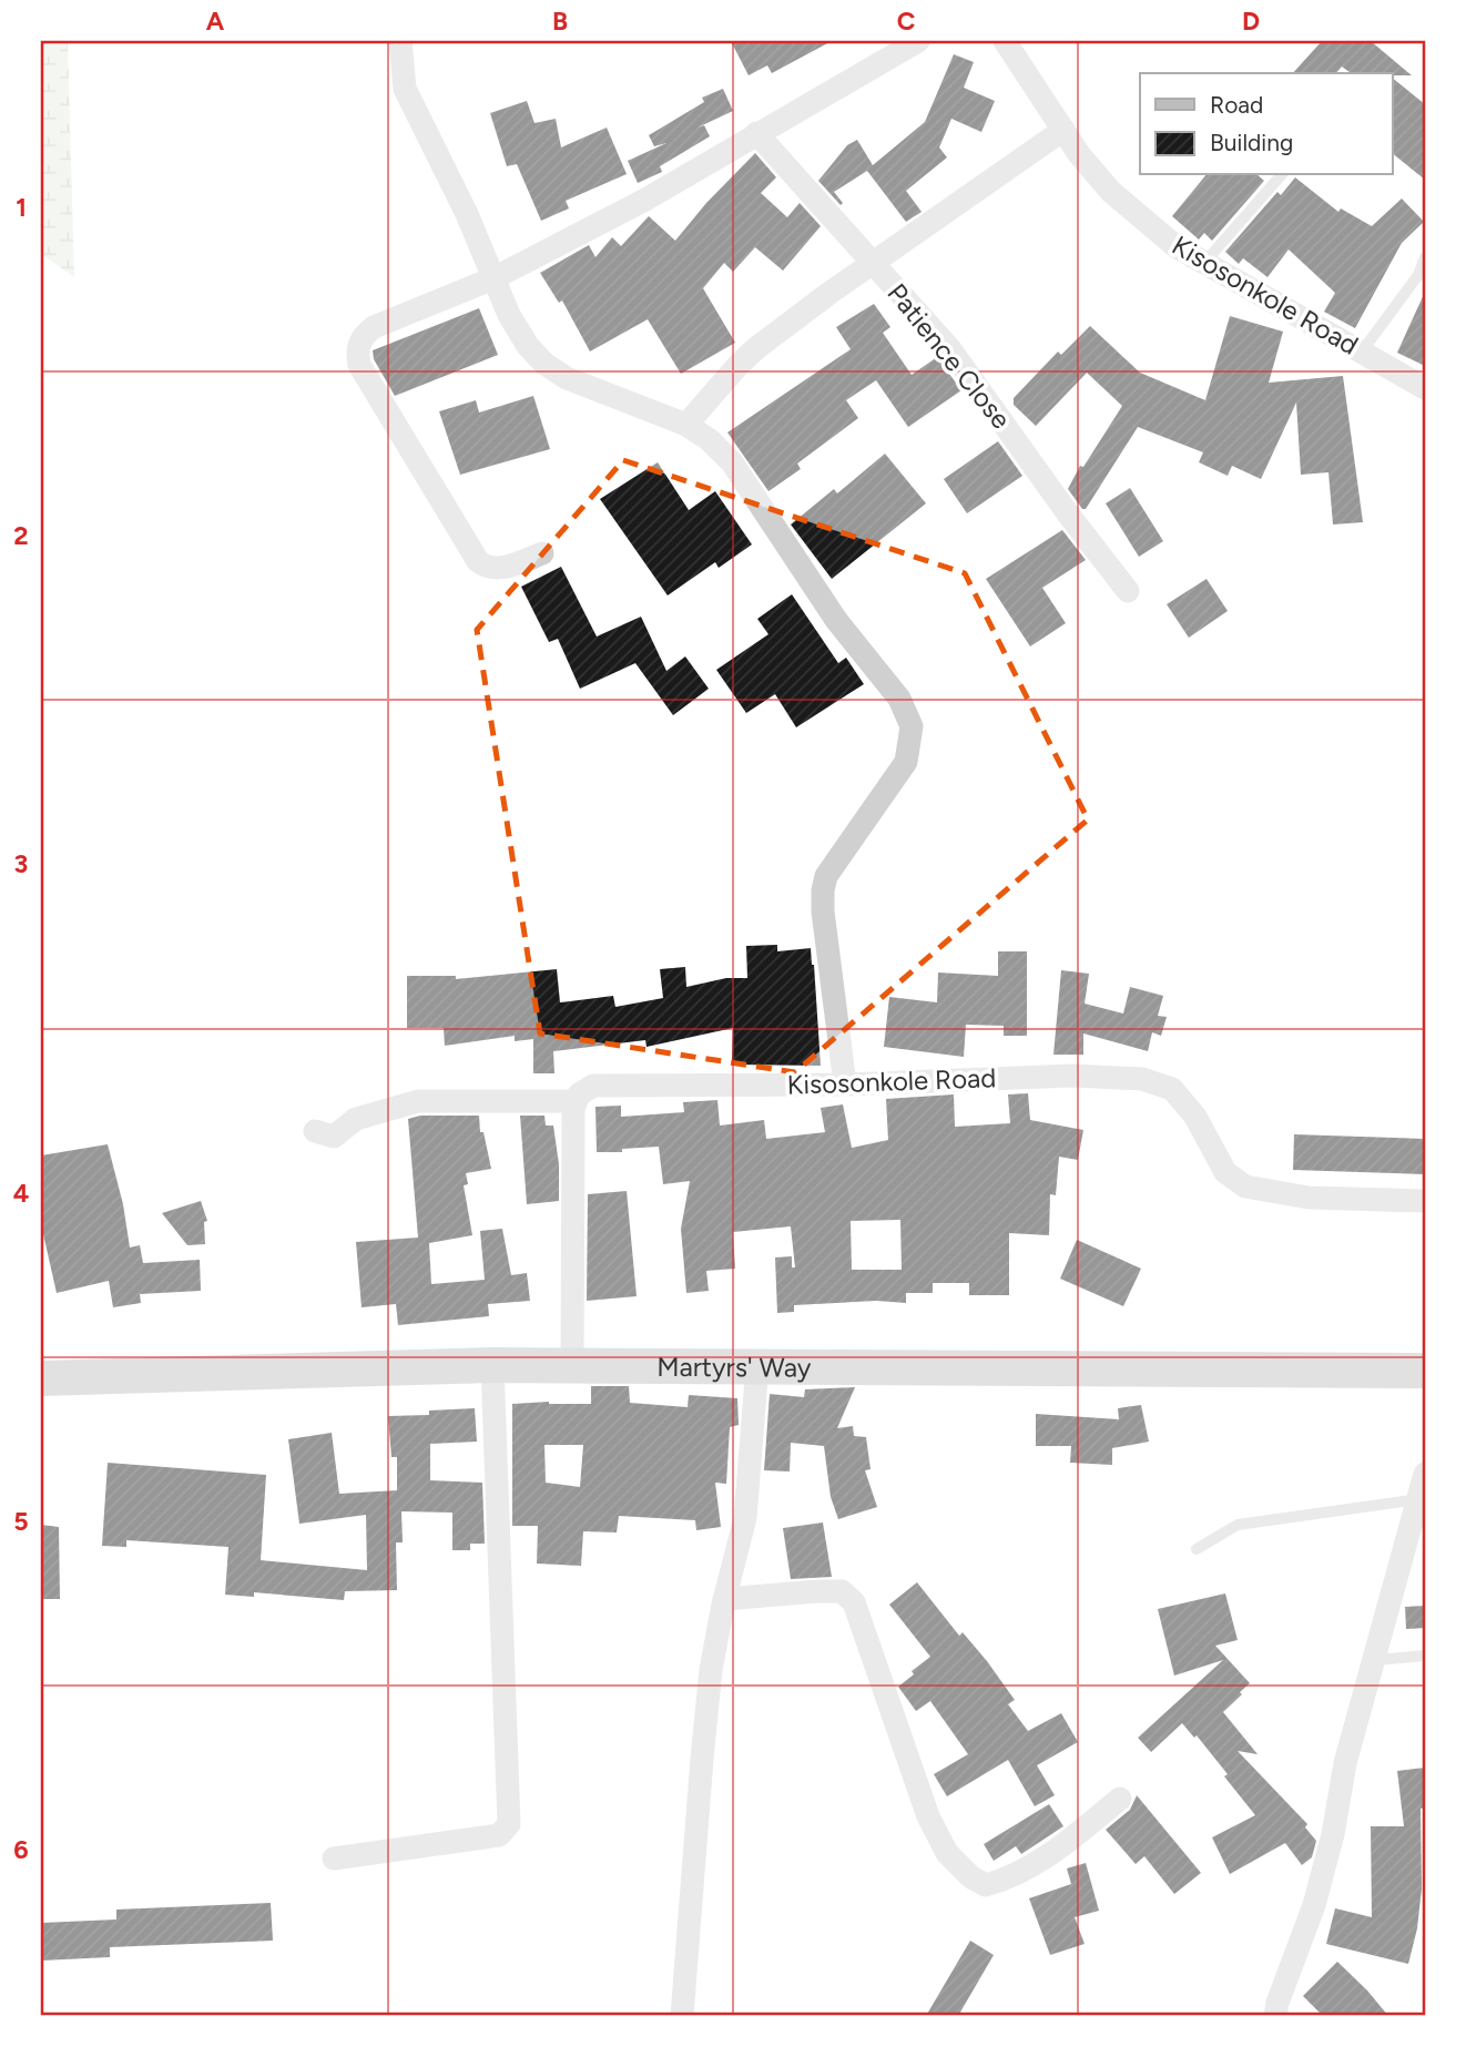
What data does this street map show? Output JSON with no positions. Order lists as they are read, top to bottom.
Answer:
{
  "streets": {
    "main road": ["Martyrs' Way"],
    "street": ["Kisosonkole Road", "Patience Close"]
  },
  "legend": ["Road", "Building"],
  "grid": {
    "columns": [
      "A",
      "B",
      "C",
      "D"
    ],
    "rows": [
      "1",
      "2",
      "3",
      "4",
      "5",
      "6"
    ]
  }
}
